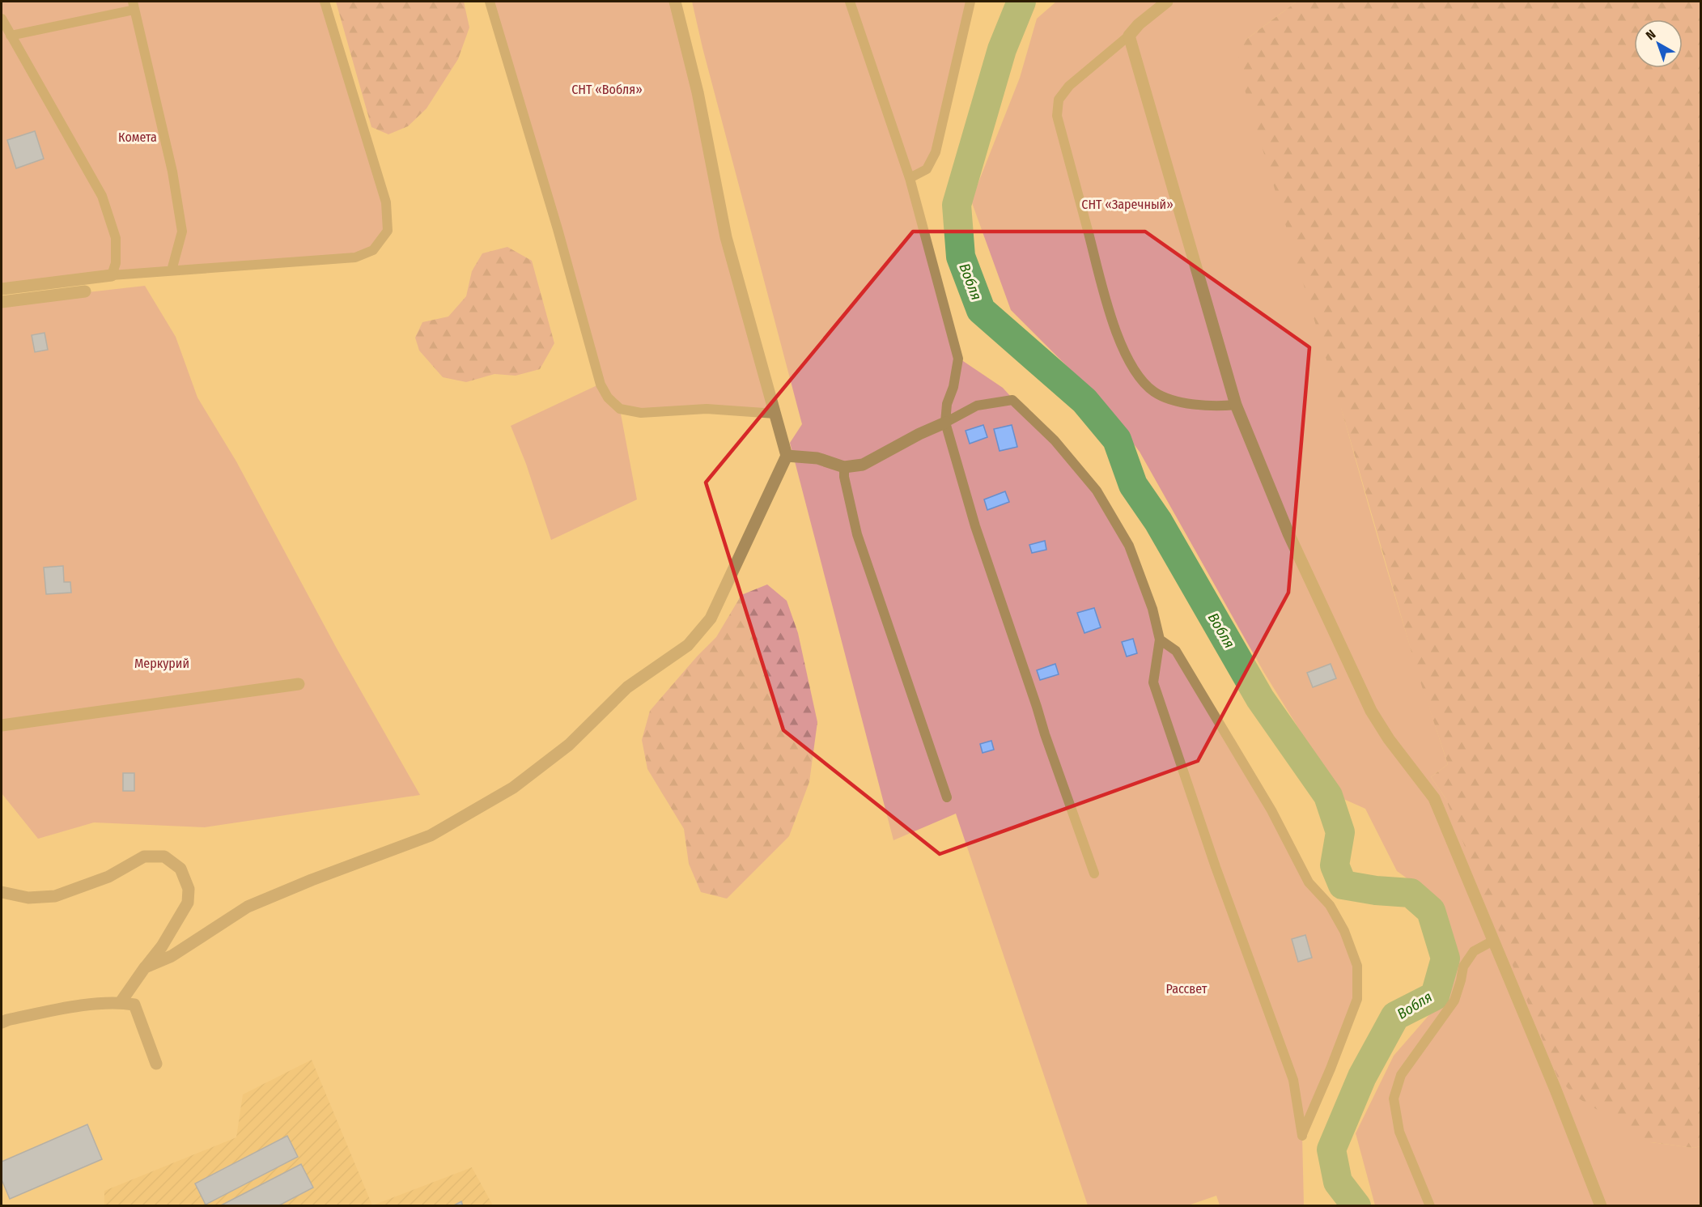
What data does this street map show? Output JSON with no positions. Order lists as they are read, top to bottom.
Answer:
{
  "water": ["Вобля"],
  "parks": [
    "СНТ «Вобля»",
    "Комета",
    "СНТ «Заречный»",
    "Меркурий",
    "Рассвет"
  ],
  "north": "top left"
}
